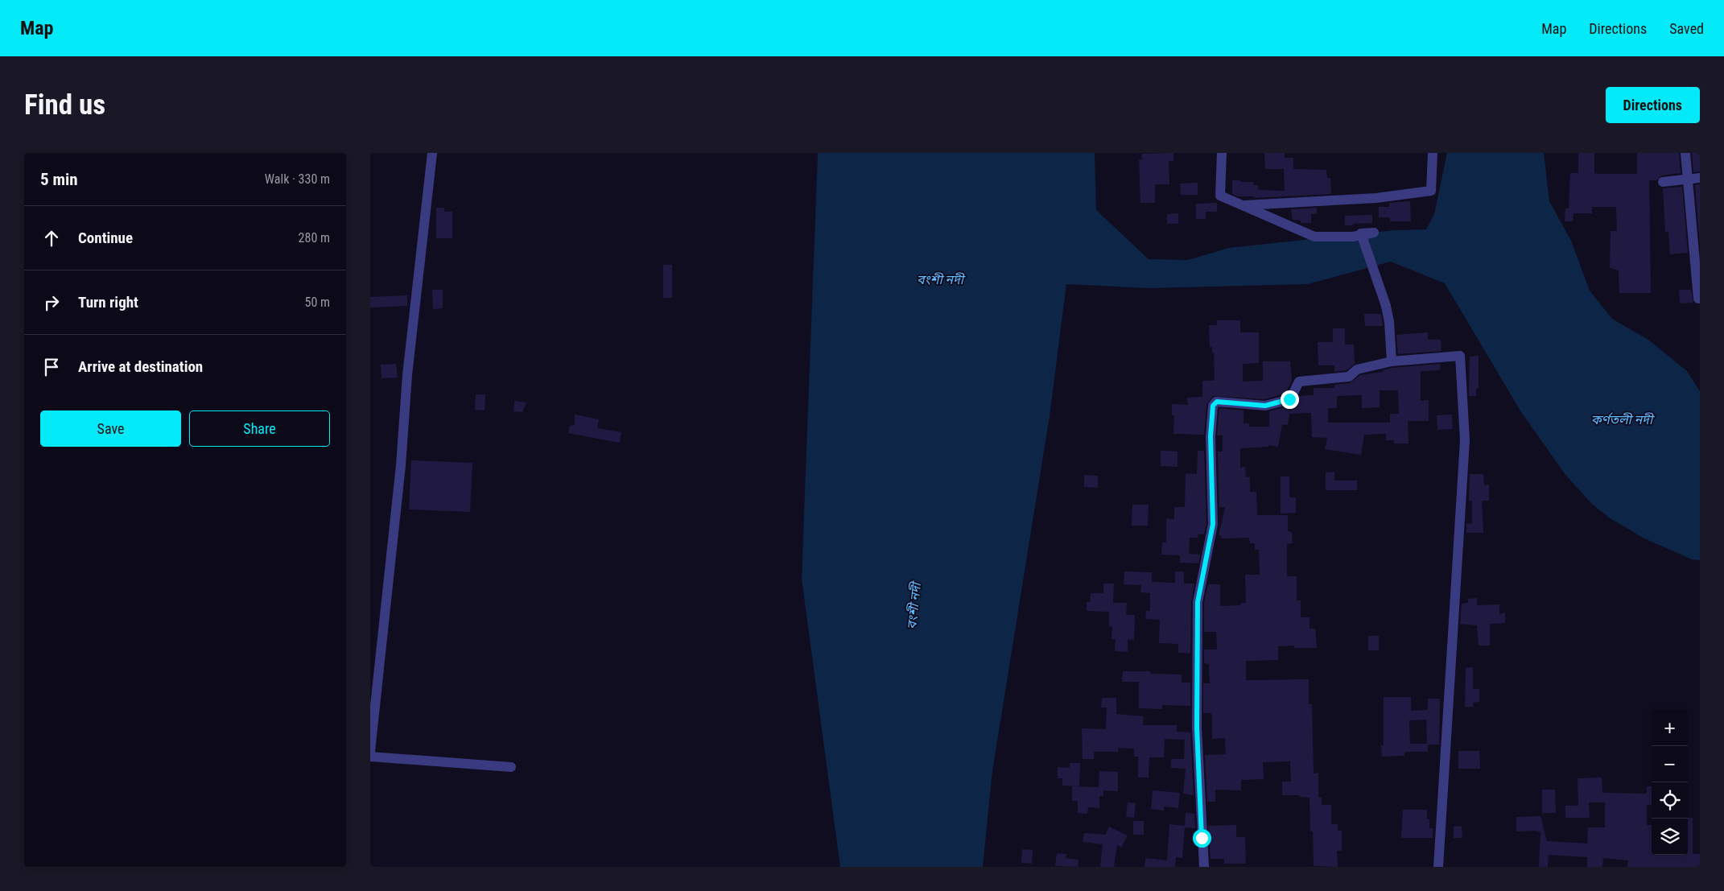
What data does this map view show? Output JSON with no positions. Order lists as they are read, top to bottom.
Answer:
{
  "water": ["বংশী নদী", "কর্ণতলী নদী"],
  "page": {
    "header": "Map",
    "nav": ["Map", "Directions", "Saved"],
    "buttons": [
      "Directions",
      ["Save", "Share"]
    ],
    "title": "Find us",
    "heading": ["5 min", "Walk · 330 m"],
    "list": [
      ["Continue", "280 m"],
      ["Turn right", "50 m"],
      "Arrive at destination"
    ],
    "map_buttons": ["+", "−"]
  }
}
